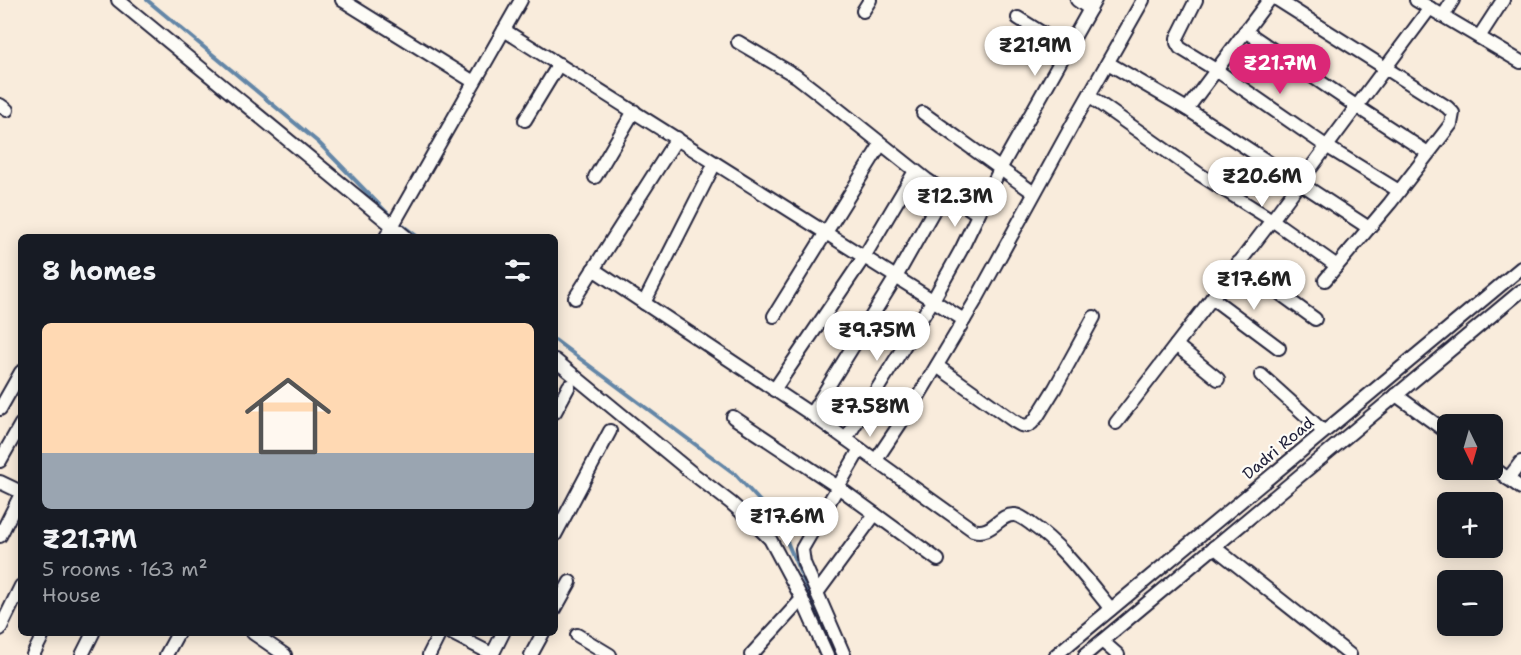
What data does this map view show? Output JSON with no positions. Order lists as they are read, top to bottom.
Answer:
{
  "streets": {
    "street": ["Dadri Road"]
  },
  "north": "bottom",
  "page": {
    "price": [
      "₹21.9M",
      "₹21.7M",
      "₹20.6M",
      "₹12.3M",
      "₹17.6M",
      "₹9.75M",
      "₹7.58M",
      "₹17.6M"
    ],
    "heading": "8 homes",
    "list": [
      {
        "name": "₹21.7M",
        "note": "5 rooms · 163 m² · House"
      }
    ],
    "map_buttons": ["+", "−"]
  }
}
